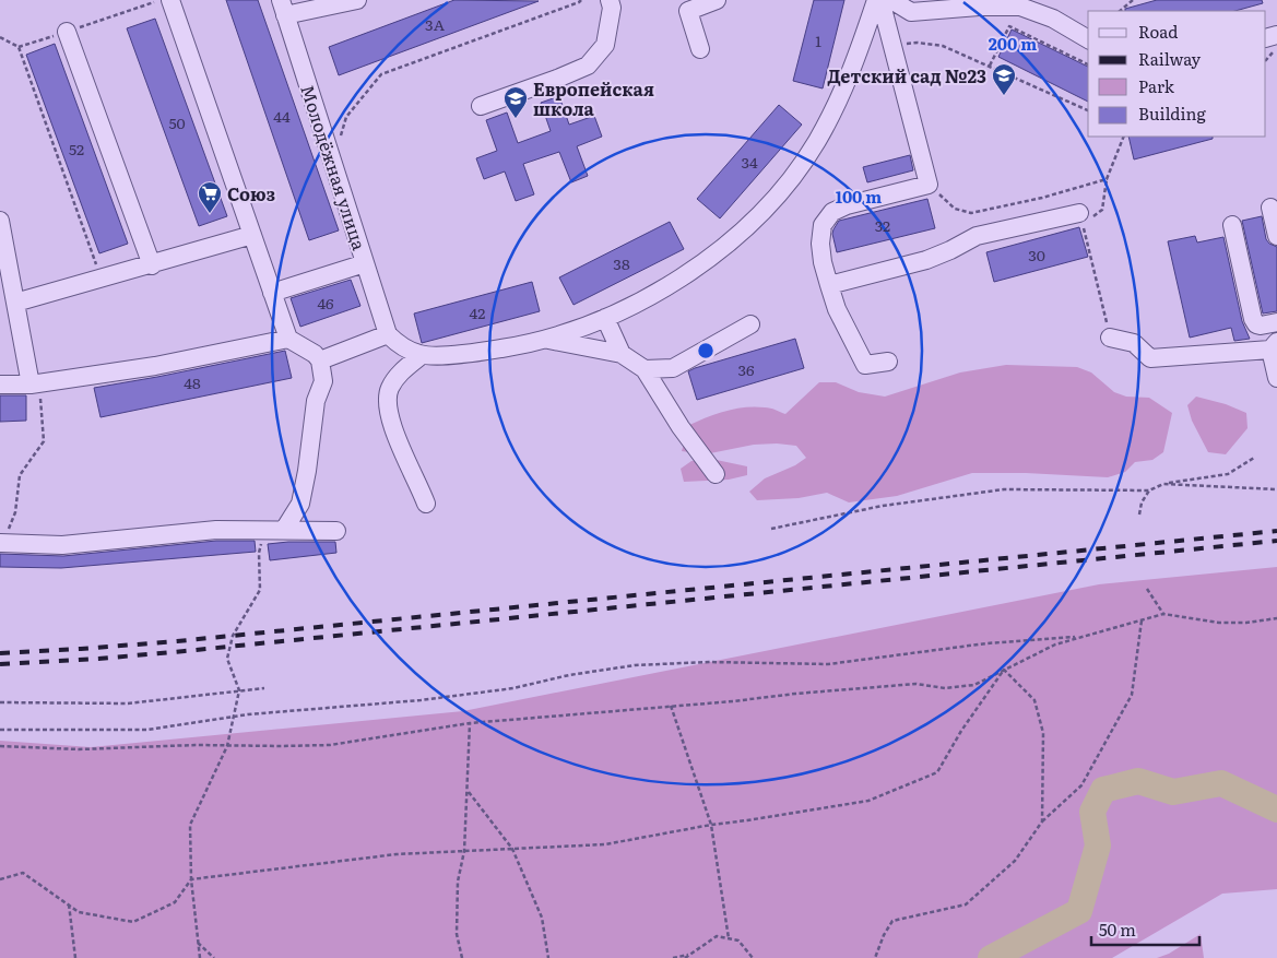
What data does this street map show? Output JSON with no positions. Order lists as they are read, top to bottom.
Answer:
{
  "streets": {
    "street": ["Молодёжная улица"]
  },
  "places": {
    "school or university": ["Детский сад №23", "Европейская школа"],
    "supermarket": ["Союз"]
  },
  "house_numbers": [
    "3А",
    "1",
    "44",
    "50",
    "52",
    "34",
    "32",
    "30",
    "38",
    "46",
    "42",
    "36",
    "48"
  ],
  "legend": [
    "Road",
    "Railway",
    "Park",
    "Building"
  ],
  "scale_bar": "50 m",
  "rings": ["200 m", "100 m"]
}
